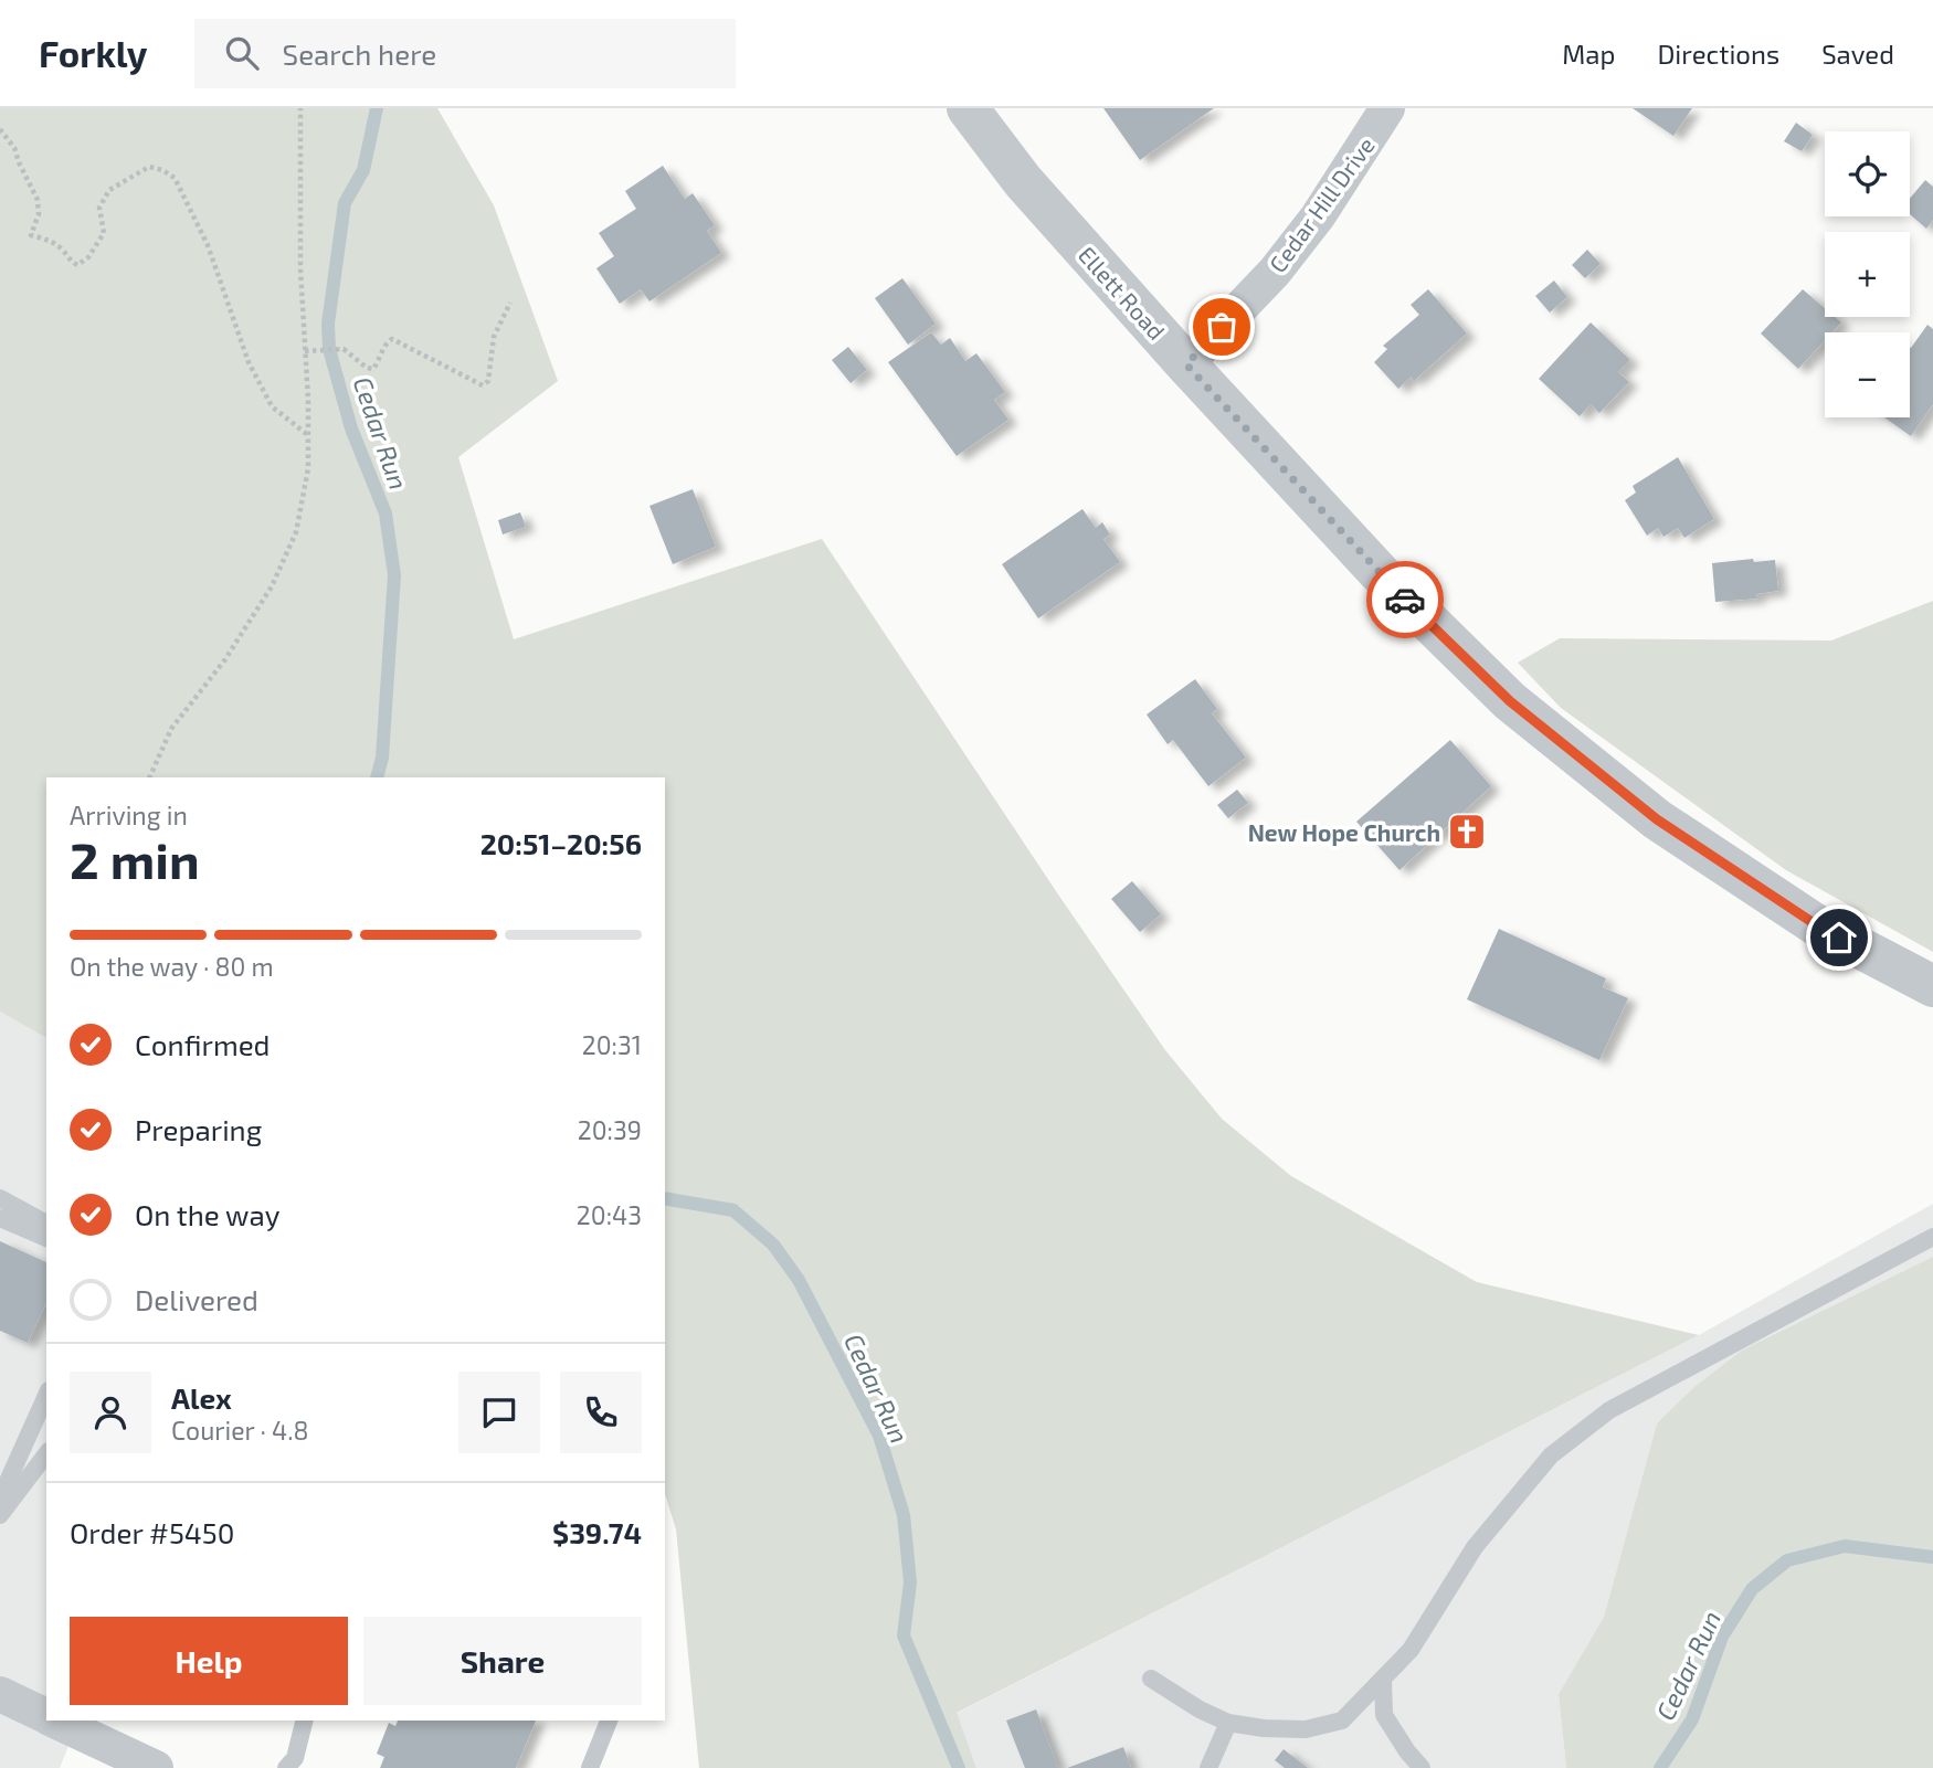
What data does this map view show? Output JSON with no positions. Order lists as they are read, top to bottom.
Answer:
{
  "streets": {
    "street": ["Cedar Hill Drive", "Ellett Road"]
  },
  "crossings": [
    ["Cedar Hill Drive", "Ellett Road"]
  ],
  "water": ["Cedar Run"],
  "places": {
    "church": ["New Hope Church"]
  },
  "page": {
    "header": "Forkly",
    "search": "Search here",
    "nav": ["Map", "Directions", "Saved"],
    "map_buttons": ["+", "−"],
    "heading": ["2 min", "Arriving in", "20:51–20:56"],
    "panel": [
      "Alex",
      "Courier · 4.8",
      "Order #5450",
      "$39.74"
    ],
    "bar": "On the way · 80 m",
    "list": [
      ["Confirmed", "20:31"],
      ["Preparing", "20:39"],
      ["On the way", "20:43"],
      "Delivered"
    ],
    "buttons": ["Help", "Share"]
  }
}
